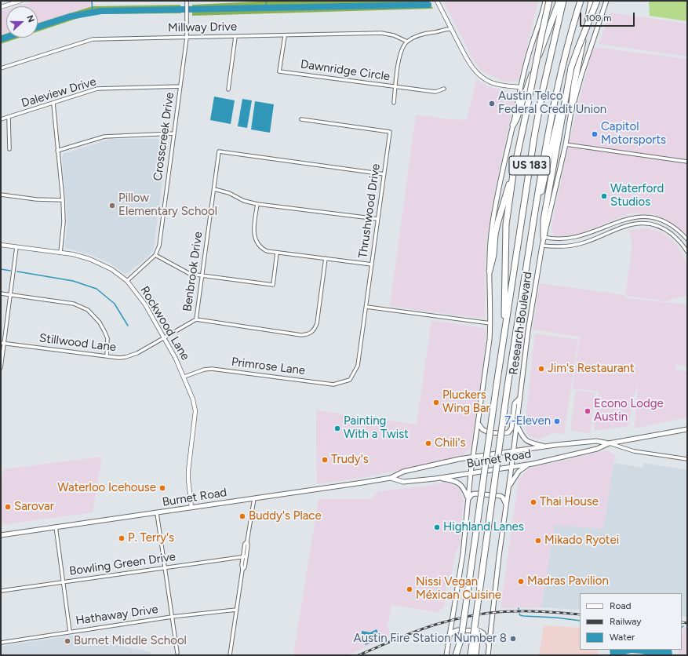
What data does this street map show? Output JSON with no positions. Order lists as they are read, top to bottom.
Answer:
{
  "streets": {
    "highway": ["US 183"],
    "main road": ["Research Boulevard", "Burnet Road"],
    "street": [
      "Millway Drive",
      "Dawnridge Circle",
      "Daleview Drive",
      "Crosscreek Drive",
      "Thrushwood Drive",
      "Benbrook Drive",
      "Rockwood Lane",
      "Stillwood Lane",
      "Primrose Lane",
      "Bowling Green Drive",
      "Hathaway Drive"
    ]
  },
  "crossings": [
    ["Millway Drive", "Dawnridge Circle"],
    ["Millway Drive", "Crosscreek Drive"],
    ["Daleview Drive", "Crosscreek Drive"],
    ["Thrushwood Drive", "Benbrook Drive"],
    ["Thrushwood Drive", "Primrose Lane"],
    ["Benbrook Drive", "Stillwood Lane"],
    ["Rockwood Lane", "Stillwood Lane"],
    ["Rockwood Lane", "Primrose Lane"],
    ["Rockwood Lane", "Burnet Road"],
    ["Research Boulevard", "Burnet Road"]
  ],
  "places": [
    "Austin Telco Federal Credit Union",
    "Capitol Motorsports",
    "Waterford Studios",
    "Pillow Elementary School",
    "Jim's Restaurant",
    "Pluckers Wing Bar",
    "Econo Lodge Austin",
    "7-Eleven",
    "Painting With a Twist",
    "Chili's",
    "Trudy's",
    "Waterloo Icehouse",
    "Thai House",
    "Sarovar",
    "Buddy's Place",
    "Highland Lanes",
    "P. Terry's",
    "Mikado Ryotei",
    "Madras Pavilion",
    "Nissi Vegan Méxican Cuisine",
    "Austin Fire Station Number 8",
    "Burnet Middle School"
  ],
  "legend": ["Road", "Railway", "Water"],
  "scale_bar": "100 m",
  "north": "right"
}
